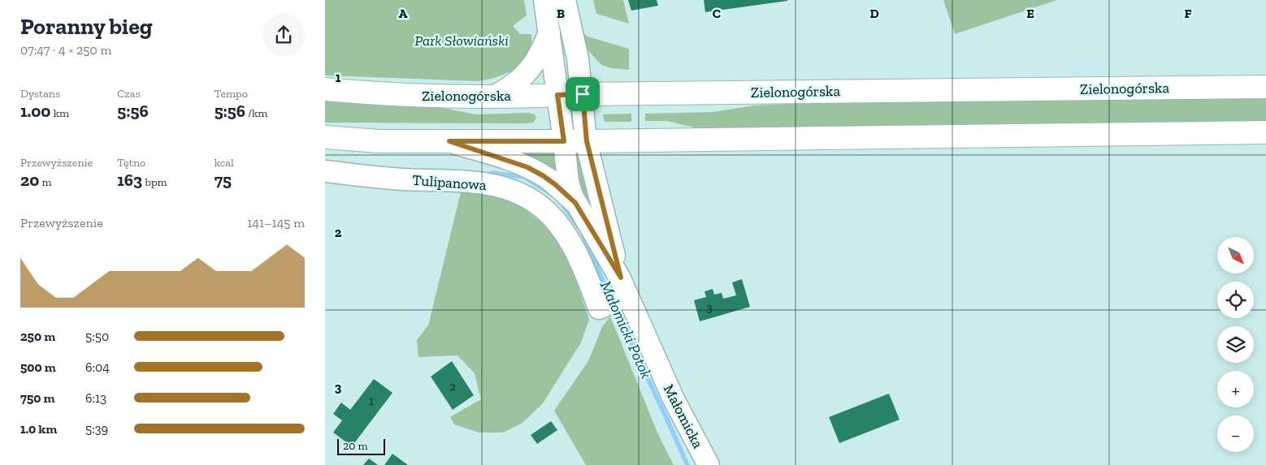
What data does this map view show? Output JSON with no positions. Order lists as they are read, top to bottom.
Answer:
{
  "streets": {
    "main road": ["Zielonogórska"],
    "street": ["Tulipanowa", "Małomicka"]
  },
  "crossings": [
    ["Zielonogórska", "Małomicka"],
    ["Tulipanowa", "Małomicka"]
  ],
  "water": ["Małomicki Potok"],
  "parks": ["Park Słowiański"],
  "house_numbers": ["3", "2", "1"],
  "scale_bar": "20 m",
  "north": "bottom right",
  "page": {
    "heading": ["Poranny bieg", "07:47 · 4 × 250 m"],
    "stats": [
      ["Dystans", "1.00 km"],
      ["Czas", "5:56"],
      ["Tempo", "5:56 /km"],
      ["Przewyższenie", "20 m"],
      ["Tętno", "163 bpm"],
      ["kcal", "75"]
    ],
    "chart": ["Przewyższenie", "141–145 m"],
    "map_buttons": ["+", "−"],
    "list": [
      {
        "name": "250 m",
        "note": "5:50"
      },
      {
        "name": "500 m",
        "note": "6:04"
      },
      {
        "name": "750 m",
        "note": "6:13"
      },
      {
        "name": "1.0 km",
        "note": "5:39"
      }
    ],
    "scale": "20 m"
  },
  "grid": {
    "columns": [
      "A",
      "B",
      "C",
      "D",
      "E",
      "F"
    ],
    "rows": ["1", "2", "3"]
  }
}
